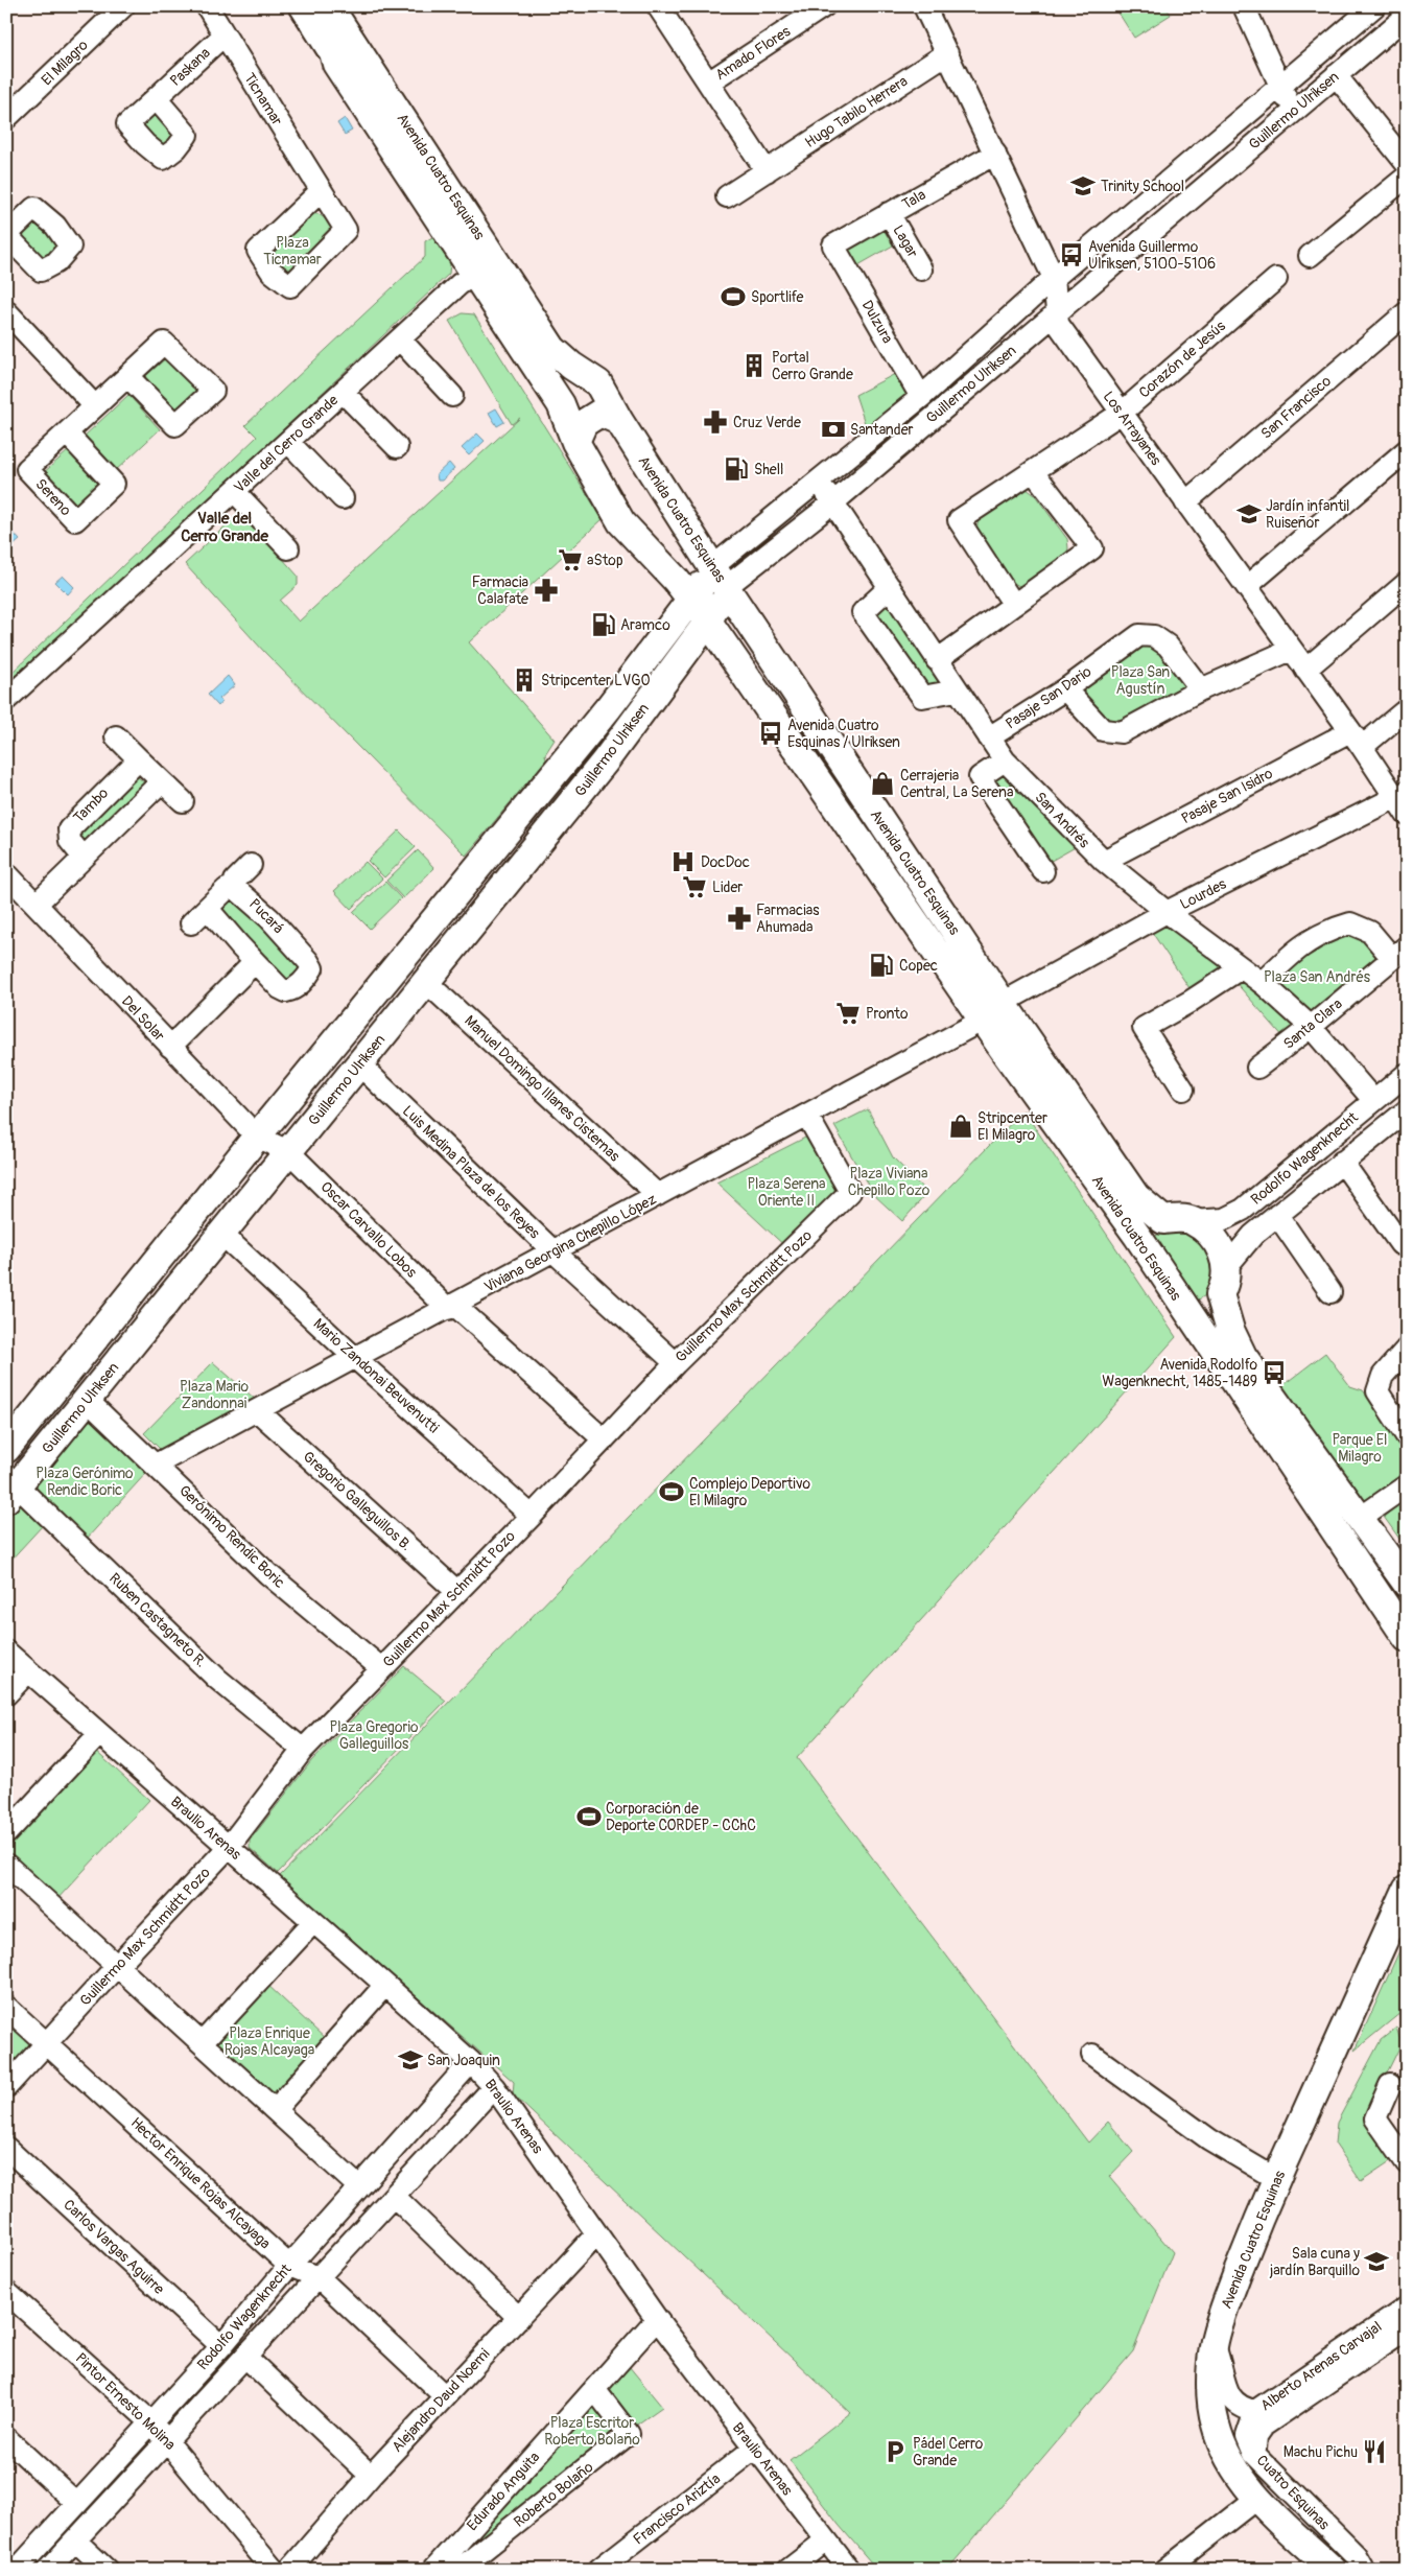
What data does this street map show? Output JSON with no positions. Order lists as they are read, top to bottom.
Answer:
{
  "streets": {
    "main road": ["Guillermo Ulriksen", "Avenida Cuatro Esquinas"],
    "street": [
      "Amado Flores",
      "El Milagro",
      "Paskana",
      "Ticnamar",
      "Hugo Tabilo Herrera",
      "Tala",
      "Lagar",
      "Dulzura",
      "Corazón de Jesús",
      "San Francisco",
      "Los Arrayanes",
      "Valle del Cerro Grande",
      "Pasaje San Dario",
      "Pasaje San Isidro",
      "Tambo",
      "San Andrés",
      "Lourdes",
      "Pucará",
      "Del Solar",
      "Santa Clara",
      "Manuel Domingo Illanes Cisternas",
      "Rodolfo Wagenknecht",
      "Luis Medina Plaza de los Reyes",
      "Oscar Carvallo Lobos",
      "Viviana Georgina Chepillo López",
      "Guillermo Max Schmidtt Pozo",
      "Mario Zandonai Beuvenutti",
      "Gregorio Galleguillos B.",
      "Gerónimo Rendic Boric",
      "Ruben Castagneto R.",
      "Braulio Arenas",
      "Hector Enrique Rojas Alcayaga",
      "Carlos Vargas Aguirre",
      "Alberto Arenas Carvajal",
      "Alejandro Daud Noemi",
      "Pintor Ernesto Molina",
      "Edurado Anguita",
      "Cuatro Esquinas",
      "Roberto Bolaño",
      "Francisco Ariztía"
    ]
  },
  "crossings": [
    ["Paskana", "Ticnamar"],
    ["Guillermo Ulriksen", "Avenida Cuatro Esquinas"],
    ["Guillermo Ulriksen", "Dulzura"],
    ["Guillermo Ulriksen", "Los Arrayanes"],
    ["Guillermo Ulriksen", "San Andrés"],
    ["Guillermo Ulriksen", "Del Solar"],
    ["Guillermo Ulriksen", "Manuel Domingo Illanes Cisternas"],
    ["Guillermo Ulriksen", "Luis Medina Plaza de los Reyes"],
    ["Guillermo Ulriksen", "Oscar Carvallo Lobos"],
    ["Guillermo Ulriksen", "Mario Zandonai Beuvenutti"],
    ["Guillermo Ulriksen", "Gerónimo Rendic Boric"],
    ["Guillermo Ulriksen", "Ruben Castagneto R."],
    ["Hugo Tabilo Herrera", "Los Arrayanes"],
    ["Avenida Cuatro Esquinas", "Valle del Cerro Grande"],
    ["Avenida Cuatro Esquinas", "Lourdes"],
    ["Avenida Cuatro Esquinas", "Viviana Georgina Chepillo López"],
    ["Avenida Cuatro Esquinas", "Alberto Arenas Carvajal"],
    ["Tala", "Lagar"],
    ["Tala", "Dulzura"],
    ["Tala", "Los Arrayanes"],
    ["Corazón de Jesús", "Los Arrayanes"],
    ["San Francisco", "Los Arrayanes"],
    ["Los Arrayanes", "Pasaje San Isidro"],
    ["Los Arrayanes", "Lourdes"],
    ["Pasaje San Dario", "San Andrés"],
    ["Pasaje San Isidro", "San Andrés"],
    ["San Andrés", "Lourdes"],
    ["San Andrés", "Santa Clara"],
    ["San Andrés", "Rodolfo Wagenknecht"],
    ["Lourdes", "Viviana Georgina Chepillo López"],
    ["Del Solar", "Oscar Carvallo Lobos"],
    ["Manuel Domingo Illanes Cisternas", "Viviana Georgina Chepillo López"],
    ["Rodolfo Wagenknecht", "Braulio Arenas"],
    ["Rodolfo Wagenknecht", "Hector Enrique Rojas Alcayaga"],
    ["Rodolfo Wagenknecht", "Carlos Vargas Aguirre"],
    ["Rodolfo Wagenknecht", "Pintor Ernesto Molina"],
    ["Luis Medina Plaza de los Reyes", "Viviana Georgina Chepillo López"],
    ["Luis Medina Plaza de los Reyes", "Guillermo Max Schmidtt Pozo"],
    ["Oscar Carvallo Lobos", "Viviana Georgina Chepillo López"],
    ["Oscar Carvallo Lobos", "Guillermo Max Schmidtt Pozo"],
    ["Viviana Georgina Chepillo López", "Guillermo Max Schmidtt Pozo"],
    ["Viviana Georgina Chepillo López", "Mario Zandonai Beuvenutti"],
    ["Viviana Georgina Chepillo López", "Gregorio Galleguillos B."],
    ["Viviana Georgina Chepillo López", "Gerónimo Rendic Boric"],
    ["Guillermo Max Schmidtt Pozo", "Mario Zandonai Beuvenutti"],
    ["Guillermo Max Schmidtt Pozo", "Gregorio Galleguillos B."],
    ["Guillermo Max Schmidtt Pozo", "Gerónimo Rendic Boric"],
    ["Guillermo Max Schmidtt Pozo", "Ruben Castagneto R."],
    ["Guillermo Max Schmidtt Pozo", "Braulio Arenas"],
    ["Guillermo Max Schmidtt Pozo", "Hector Enrique Rojas Alcayaga"],
    ["Braulio Arenas", "Alejandro Daud Noemi"],
    ["Braulio Arenas", "Edurado Anguita"],
    ["Braulio Arenas", "Francisco Ariztía"],
    ["Hector Enrique Rojas Alcayaga", "Alejandro Daud Noemi"],
    ["Alberto Arenas Carvajal", "Cuatro Esquinas"],
    ["Edurado Anguita", "Roberto Bolaño"]
  ],
  "districts": ["Valle del Cerro Grande"],
  "parks": [
    "Plaza Ticnamar",
    "Plaza San Agustín",
    "Plaza San Andrés",
    "Plaza Viviana Chepillo Pozo",
    "Plaza Serena Oriente II",
    "Plaza Mario Zandonnai",
    "Parque El Milagro",
    "Plaza Gerónimo Rendic Boric",
    "Plaza Gregorio Galleguillos",
    "Plaza Enrique Rojas Alcayaga",
    "Plaza Escritor Roberto Bolaño"
  ],
  "places": {
    "school or university": [
      "Trinity School",
      "Jardín infantil Ruiseñor",
      "San Joaquin",
      "Sala cuna y jardín Barquillo"
    ],
    "bus stop": ["Avenida Guillermo Ulriksen, 5100-5106", "Avenida Cuatro Esquinas / Ulriksen", "Avenida Rodolfo Wagenknecht, 1485-1489"],
    "sports": ["Sportlife", "Complejo Deportivo El Milagro", "Corporación de Deporte CORDEP - CChC"],
    "building": ["Portal Cerro Grande", "Stripcenter LVGO"],
    "pharmacy": ["Cruz Verde", "Farmacia Calafate", "Farmacias Ahumada"],
    "bank": ["Santander"],
    "fuel station": ["Shell", "Aramco", "Copec"],
    "supermarket": ["aStop", "Lider", "Pronto"],
    "shop": ["Cerrajeria Central, La Serena", "Stripcenter El Milagro"],
    "hospital": ["DocDoc"],
    "parking": ["Pádel Cerro Grande"],
    "restaurant": ["Machu Pichu"]
  }
}
